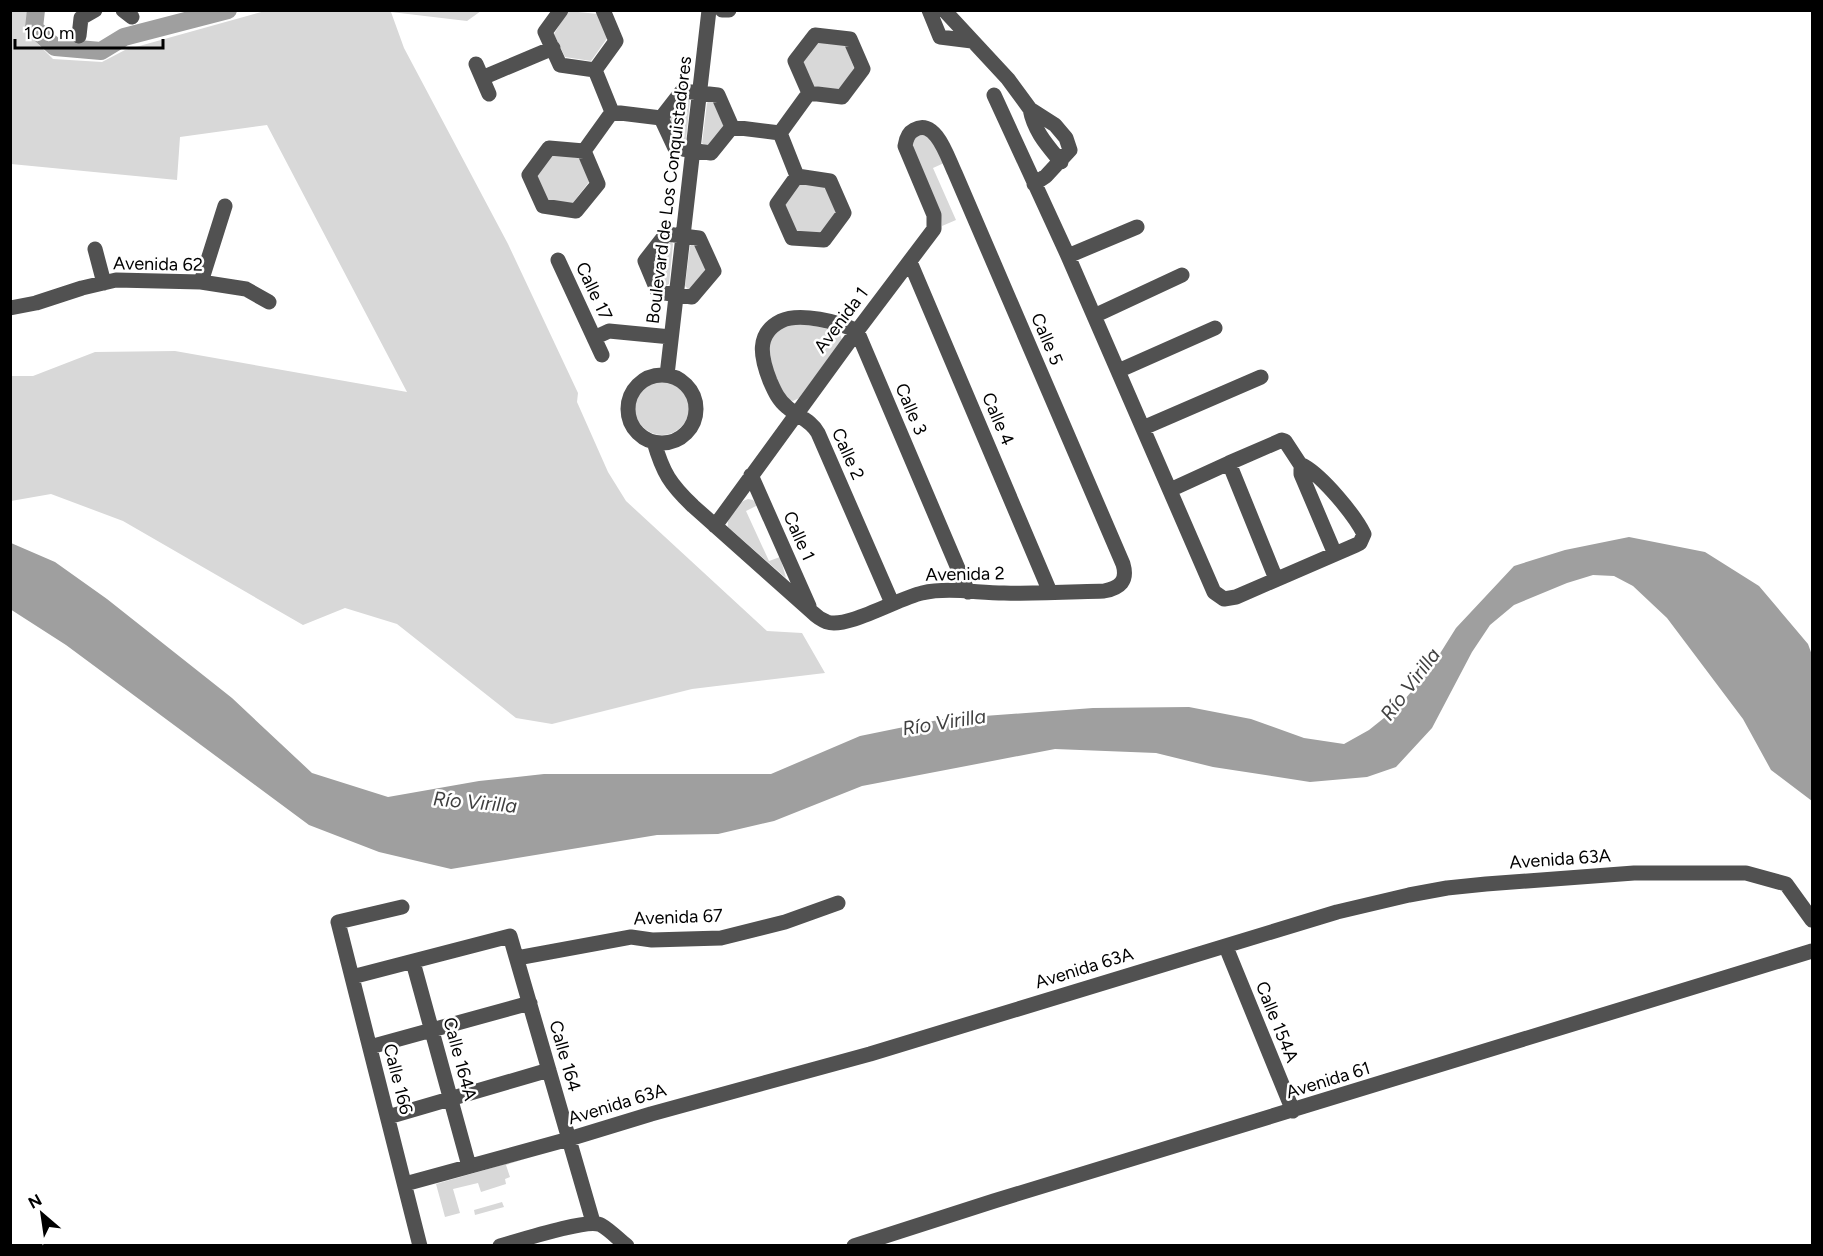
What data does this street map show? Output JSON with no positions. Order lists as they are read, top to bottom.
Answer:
{
  "streets": {
    "street": [
      "Boulevard de Los Conquistadores",
      "Avenida 62",
      "Calle 17",
      "Avenida 1",
      "Calle 5",
      "Calle 3",
      "Calle 4",
      "Calle 2",
      "Calle 1",
      "Avenida 2",
      "Avenida 63A",
      "Avenida 67",
      "Calle 154A",
      "Calle 164",
      "Calle 164A",
      "Calle 166",
      "Avenida 61"
    ]
  },
  "crossings": [
    ["Boulevard de Los Conquistadores", "Calle 17"],
    ["Avenida 1", "Calle 5"],
    ["Avenida 1", "Calle 3"],
    ["Avenida 1", "Calle 4"],
    ["Avenida 1", "Calle 2"],
    ["Avenida 1", "Calle 1"],
    ["Avenida 1", "Avenida 2"],
    ["Calle 5", "Avenida 2"],
    ["Calle 3", "Calle 2"],
    ["Calle 3", "Avenida 2"],
    ["Calle 4", "Avenida 2"],
    ["Calle 2", "Avenida 2"],
    ["Calle 1", "Avenida 2"],
    ["Avenida 63A", "Calle 154A"],
    ["Avenida 63A", "Calle 164"],
    ["Avenida 63A", "Calle 164A"],
    ["Avenida 63A", "Calle 166"],
    ["Avenida 67", "Calle 164"],
    ["Calle 154A", "Avenida 61"],
    ["Calle 164", "Calle 164A"]
  ],
  "water": ["Río Virilla"],
  "scale_bar": "100 m",
  "north": "top left"
}
